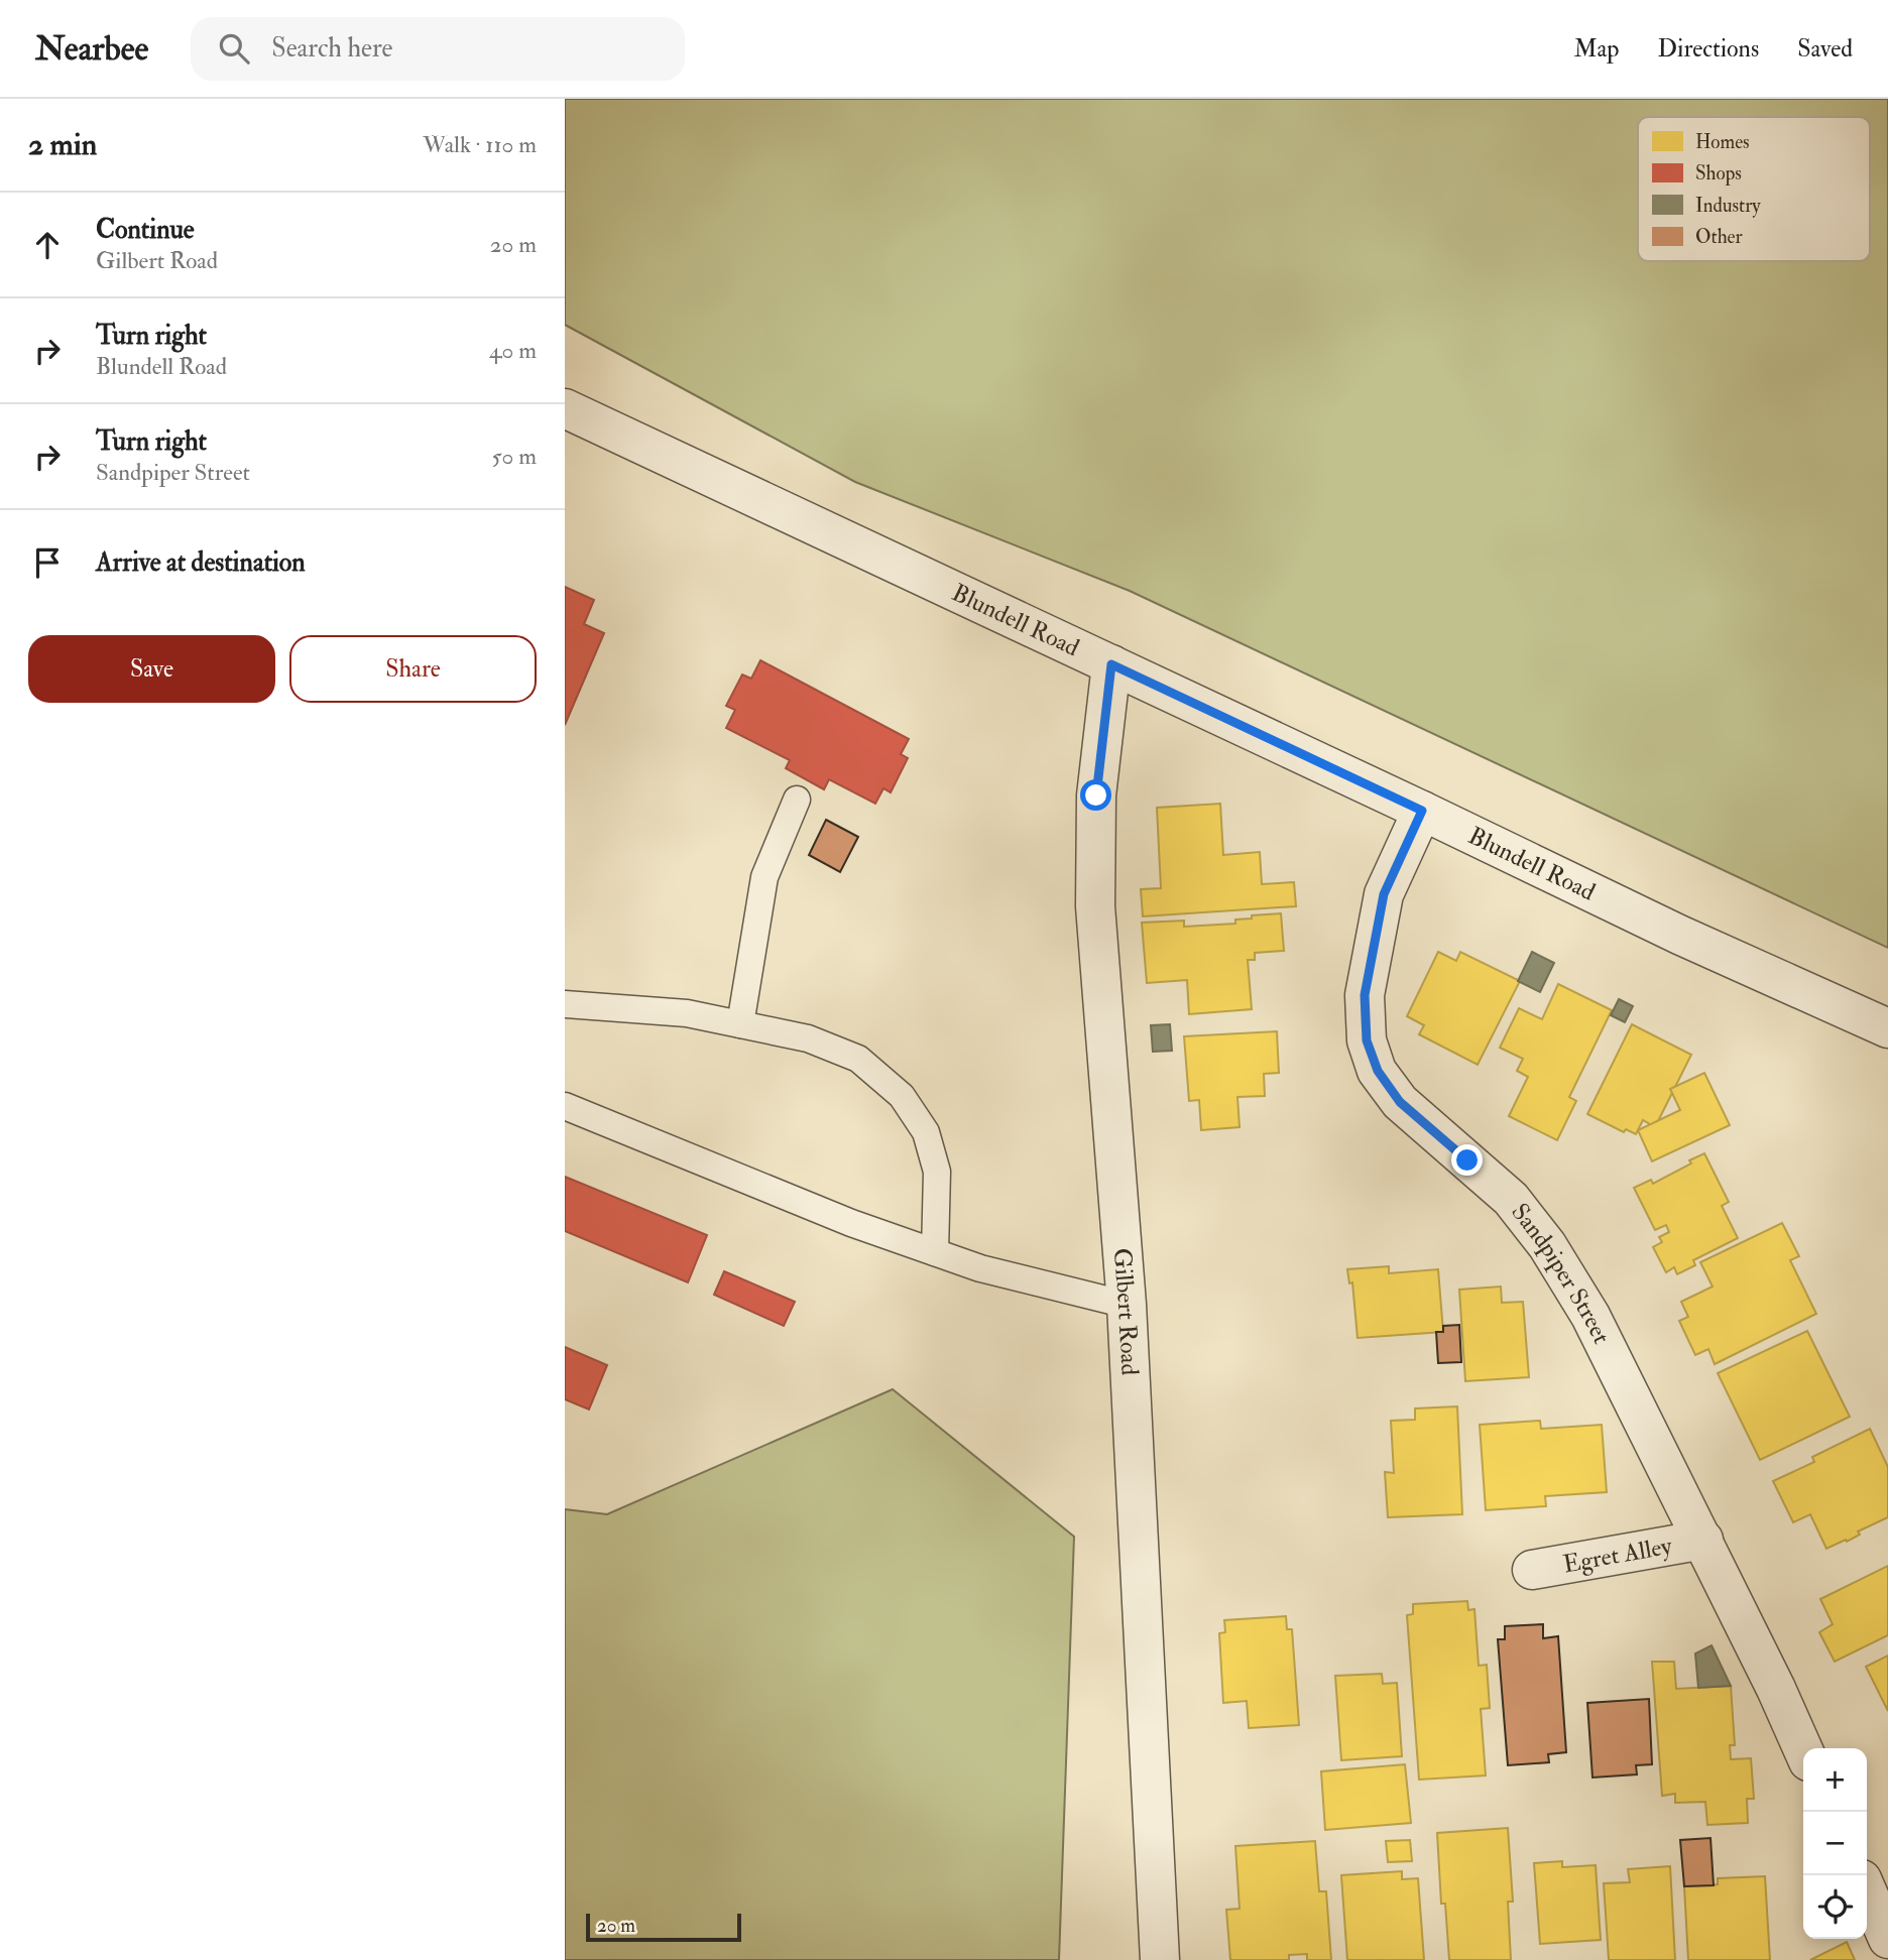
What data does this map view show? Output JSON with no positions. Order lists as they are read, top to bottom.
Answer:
{
  "streets": {
    "street": [
      "Blundell Road",
      "Sandpiper Street",
      "Gilbert Road",
      "Egret Alley"
    ]
  },
  "crossings": [
    ["Blundell Road", "Sandpiper Street"],
    ["Blundell Road", "Gilbert Road"],
    ["Sandpiper Street", "Egret Alley"]
  ],
  "legend": [
    "Homes",
    "Shops",
    "Industry",
    "Other"
  ],
  "scale_bar": "20 m",
  "page": {
    "header": "Nearbee",
    "search": "Search here",
    "nav": ["Map", "Directions", "Saved"],
    "heading": ["2 min", "Walk · 110 m"],
    "list": [
      ["Continue", "Gilbert Road", "20 m"],
      ["Turn right", "Blundell Road", "40 m"],
      ["Turn right", "Sandpiper Street", "50 m"],
      "Arrive at destination"
    ],
    "buttons": ["Save", "Share"],
    "map_buttons": ["+", "−"],
    "scale": "20 m"
  }
}
